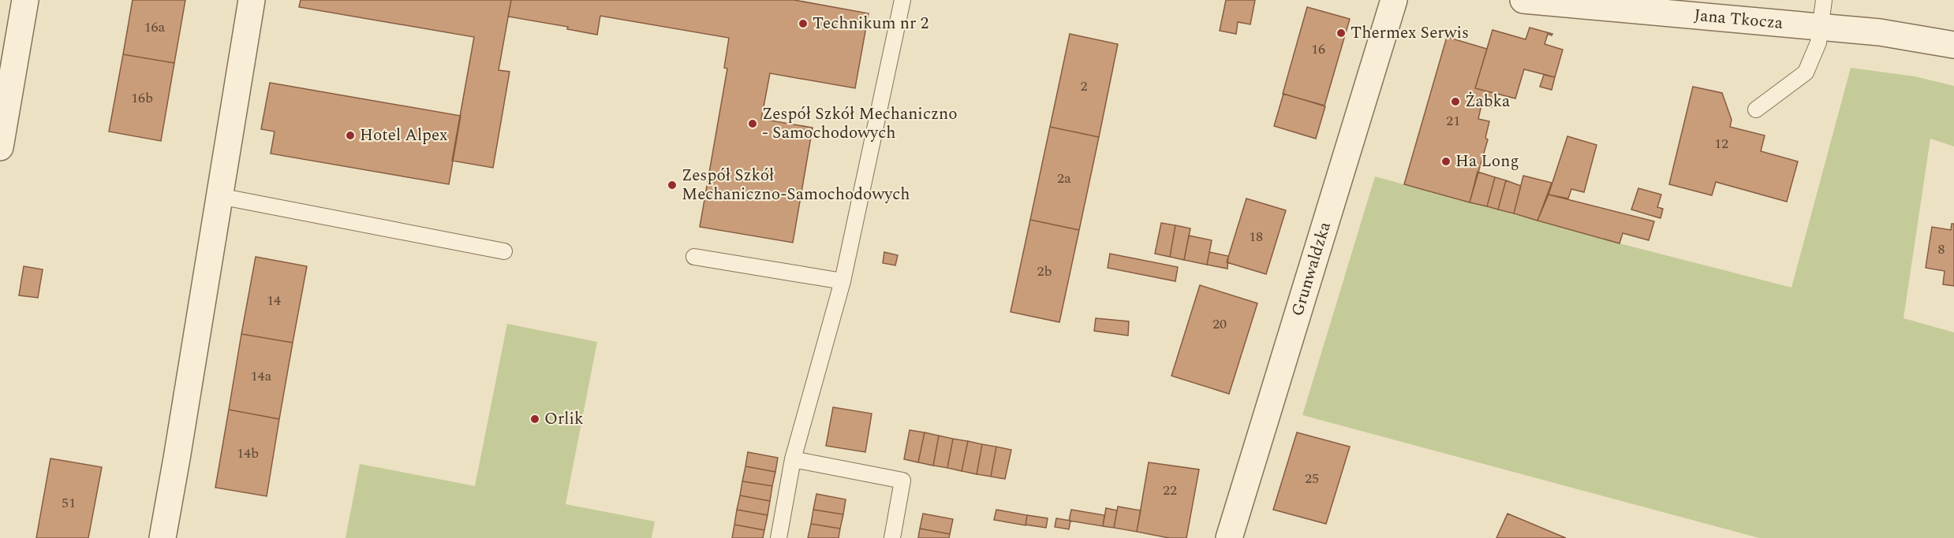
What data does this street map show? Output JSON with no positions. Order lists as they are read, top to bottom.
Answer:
{
  "streets": {
    "street": ["Jana Tkocza", "Grunwaldzka"]
  },
  "places": [
    "Technikum nr 2",
    "Thermex Serwis",
    "Żabka",
    "Zespół Szkół Mechaniczno - Samochodowych",
    "Hotel Alpex",
    "Ha Long",
    "Zespół Szkół Mechaniczno-Samochodowych",
    "Orlik"
  ],
  "house_numbers": [
    "16a",
    "16",
    "2",
    "16b",
    "21",
    "12",
    "2a",
    "18",
    "8",
    "2b",
    "14",
    "20",
    "14a",
    "14b",
    "25",
    "22",
    "51"
  ]
}
